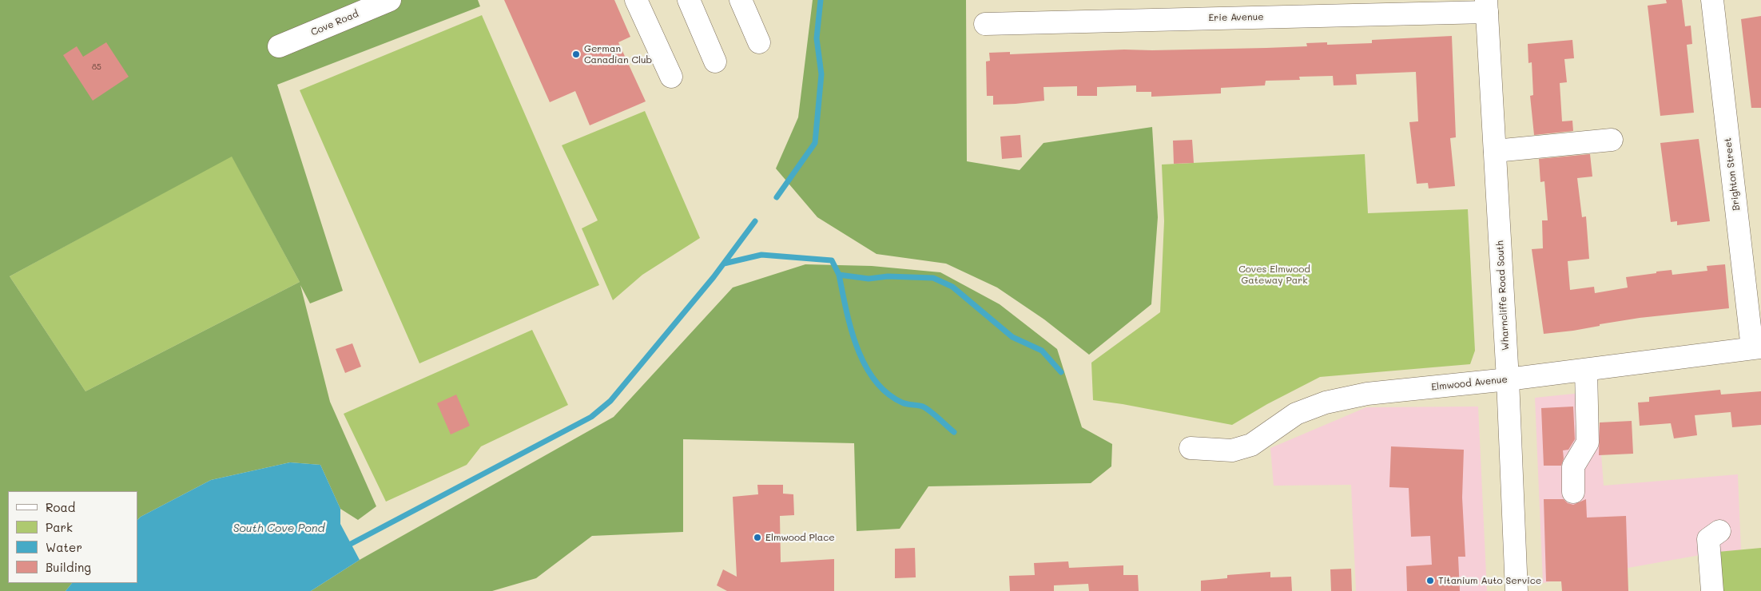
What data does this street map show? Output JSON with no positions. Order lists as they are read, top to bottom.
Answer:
{
  "streets": {
    "street": [
      "Erie Avenue",
      "Cove Road",
      "Brighton Street",
      "Wharncliffe Road South",
      "Elmwood Avenue"
    ]
  },
  "crossings": [
    ["Erie Avenue", "Wharncliffe Road South"],
    ["Brighton Street", "Elmwood Avenue"],
    ["Wharncliffe Road South", "Elmwood Avenue"]
  ],
  "water": ["South Cove Pond"],
  "parks": ["Coves Elmwood Gateway Park"],
  "places": ["German Canadian Club", "Elmwood Place", "Titanium Auto Service"],
  "house_numbers": ["85"],
  "legend": [
    "Road",
    "Park",
    "Water",
    "Building"
  ]
}
